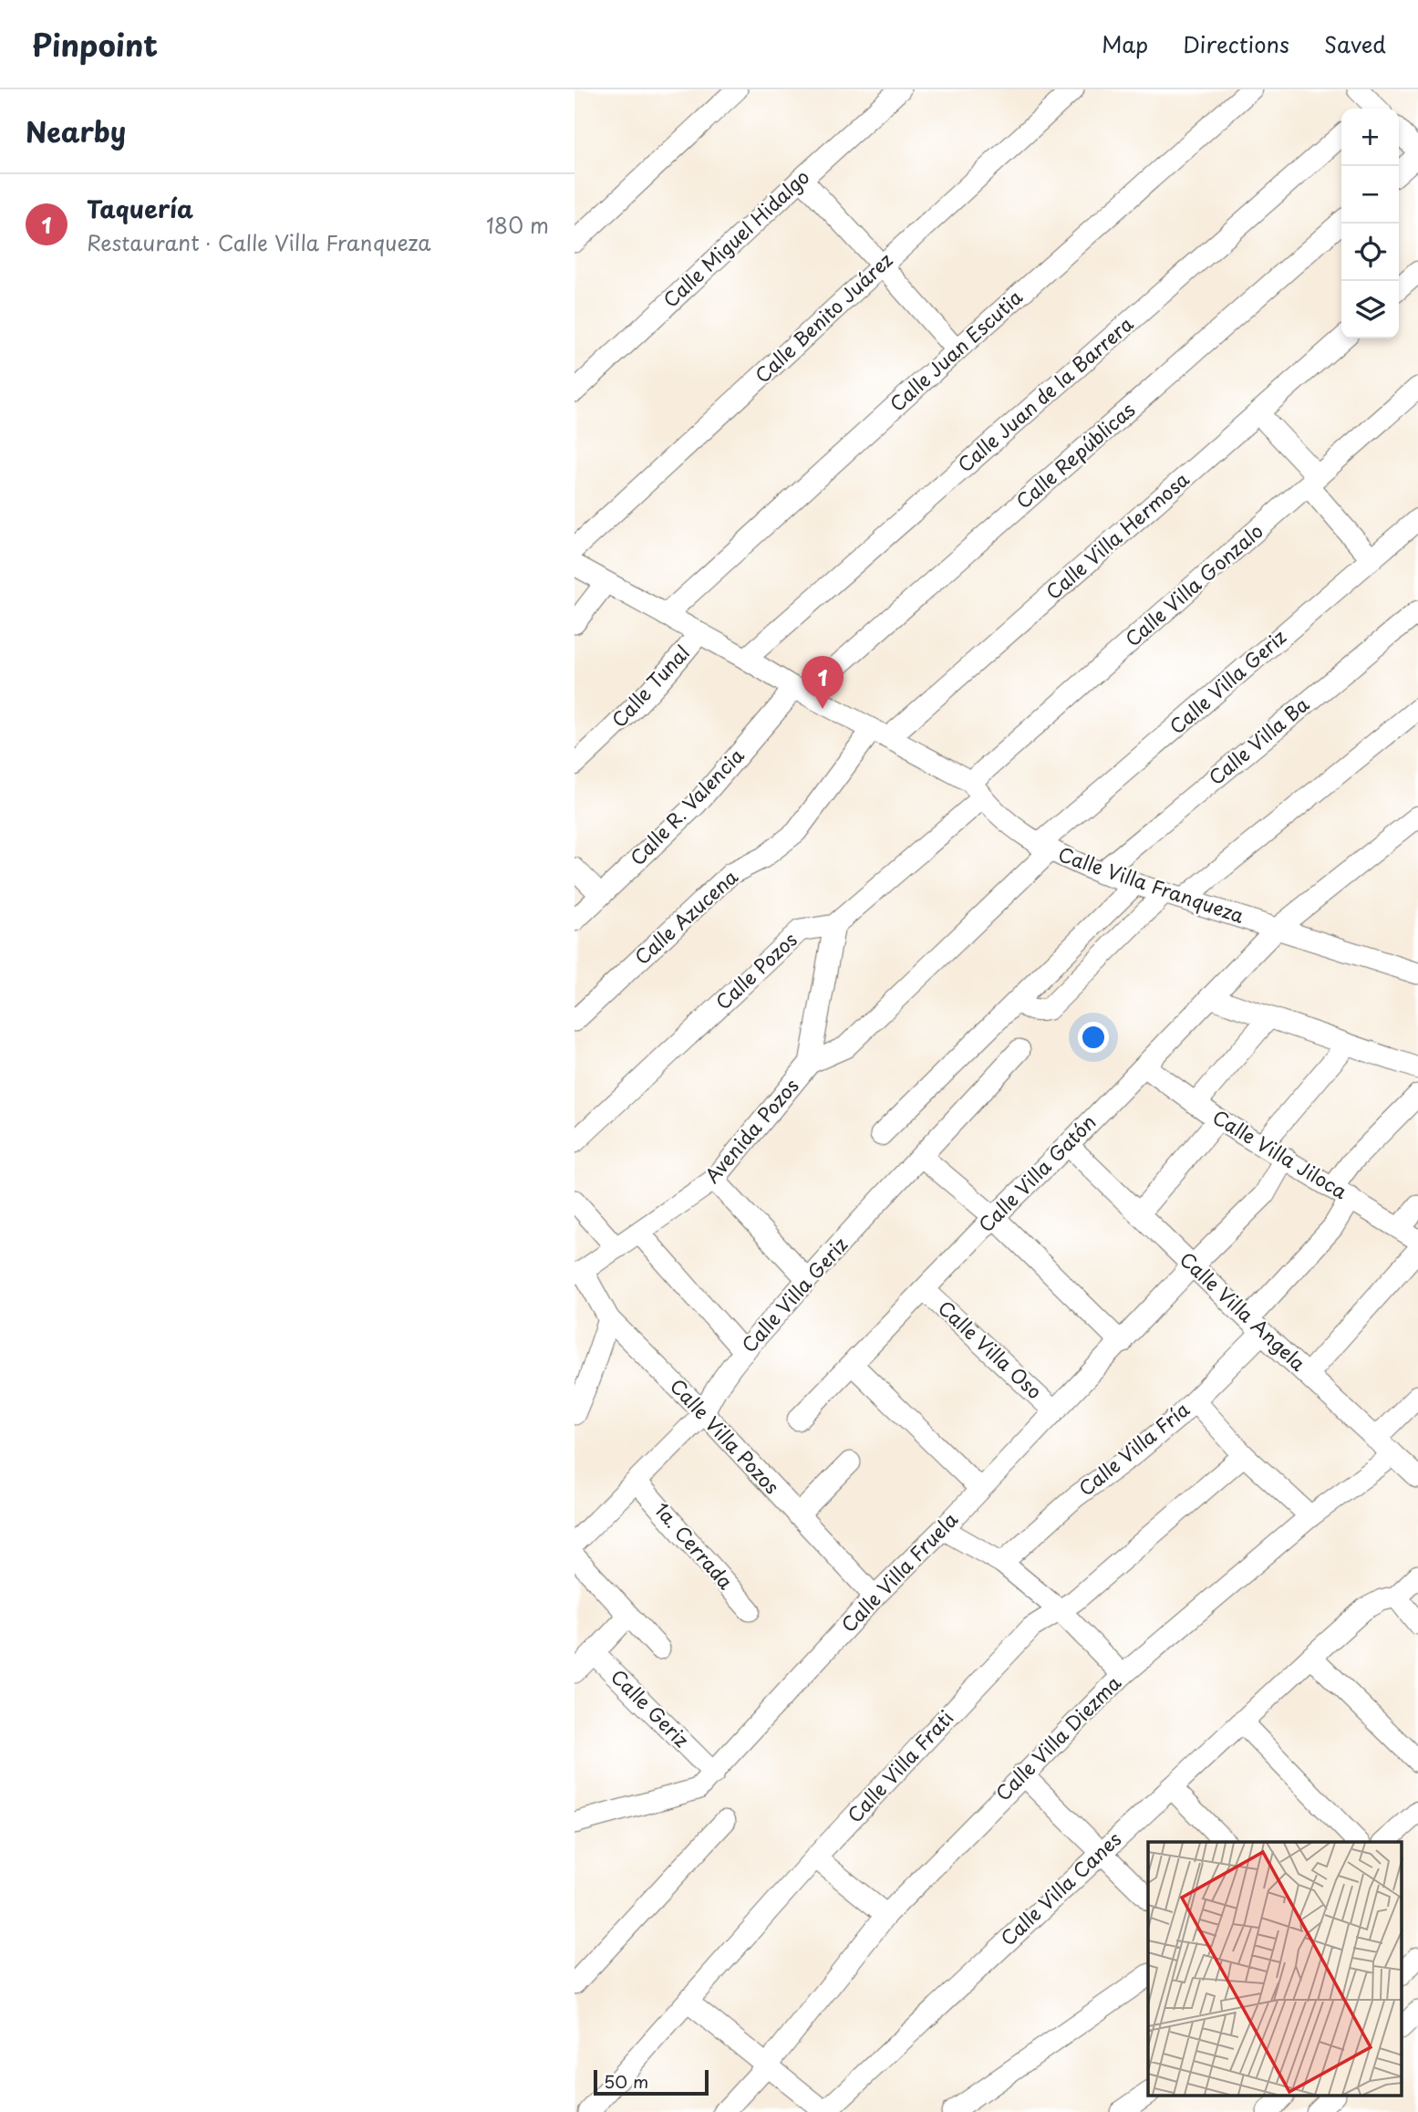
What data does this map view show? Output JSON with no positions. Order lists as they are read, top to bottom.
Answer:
{
  "streets": {
    "street": [
      "Calle Miguel Hidalgo",
      "Calle Benito Juárez",
      "Calle Juan Escutia",
      "Calle Juan de la Barrera",
      "Calle Repúblicas",
      "Calle Villa Hermosa",
      "Calle Villa Gonzalo",
      "Calle Villa Geriz",
      "Calle Tunal",
      "Calle Villa Ba",
      "Calle R. Valencia",
      "Calle Villa Franqueza",
      "Calle Azucena",
      "Calle Pozos",
      "Avenida Pozos",
      "Calle Villa Jiloca",
      "Calle Villa Gatón",
      "Calle Villa Angela",
      "Calle Villa Oso",
      "Calle Villa Pozos",
      "Calle Villa Fría",
      "1a. Cerrada",
      "Calle Villa Fruela",
      "Calle Geriz",
      "Calle Villa Diezma",
      "Calle Villa Frati",
      "Calle Villa Canes"
    ]
  },
  "crossings": [
    ["Calle Juan Escutia", "Calle Villa Franqueza"],
    ["Calle Juan de la Barrera", "Calle Villa Franqueza"],
    ["Calle Repúblicas", "Calle R. Valencia"],
    ["Calle Repúblicas", "Calle Villa Franqueza"],
    ["Calle Villa Hermosa", "Calle Villa Franqueza"],
    ["Calle Villa Hermosa", "Calle Azucena"],
    ["Calle Villa Gonzalo", "Calle Villa Franqueza"],
    ["Calle Villa Geriz", "Calle Villa Franqueza"],
    ["Calle Villa Geriz", "Calle Villa Pozos"],
    ["Calle Villa Geriz", "1a. Cerrada"],
    ["Calle Tunal", "Calle Villa Franqueza"],
    ["Calle Villa Ba", "Calle Villa Franqueza"],
    ["Calle R. Valencia", "Calle Villa Franqueza"],
    ["Calle Villa Franqueza", "Calle Azucena"],
    ["Calle Villa Franqueza", "Calle Villa Gatón"],
    ["Calle Pozos", "Avenida Pozos"],
    ["Avenida Pozos", "Calle Villa Pozos"],
    ["Calle Villa Jiloca", "Calle Villa Gatón"],
    ["Calle Villa Jiloca", "Calle Villa Fría"],
    ["Calle Villa Jiloca", "Calle Villa Fruela"],
    ["Calle Villa Gatón", "Calle Villa Angela"],
    ["Calle Villa Gatón", "Calle Villa Oso"],
    ["Calle Villa Angela", "Calle Villa Fría"],
    ["Calle Villa Angela", "Calle Villa Fruela"],
    ["Calle Villa Angela", "Calle Villa Diezma"],
    ["Calle Villa Oso", "Calle Villa Fruela"],
    ["Calle Villa Pozos", "Calle Villa Fruela"],
    ["Calle Villa Fruela", "Calle Geriz"]
  ],
  "scale_bar": "50 m",
  "page": {
    "header": "Pinpoint",
    "nav": ["Map", "Directions", "Saved"],
    "heading": "Nearby",
    "map_buttons": ["+", "−"],
    "list": [
      {
        "mark": "1",
        "name": "Taquería",
        "note": "Restaurant · Calle Villa Franqueza",
        "value": "180 m"
      }
    ],
    "pins": "1",
    "scale": "50 m"
  }
}
